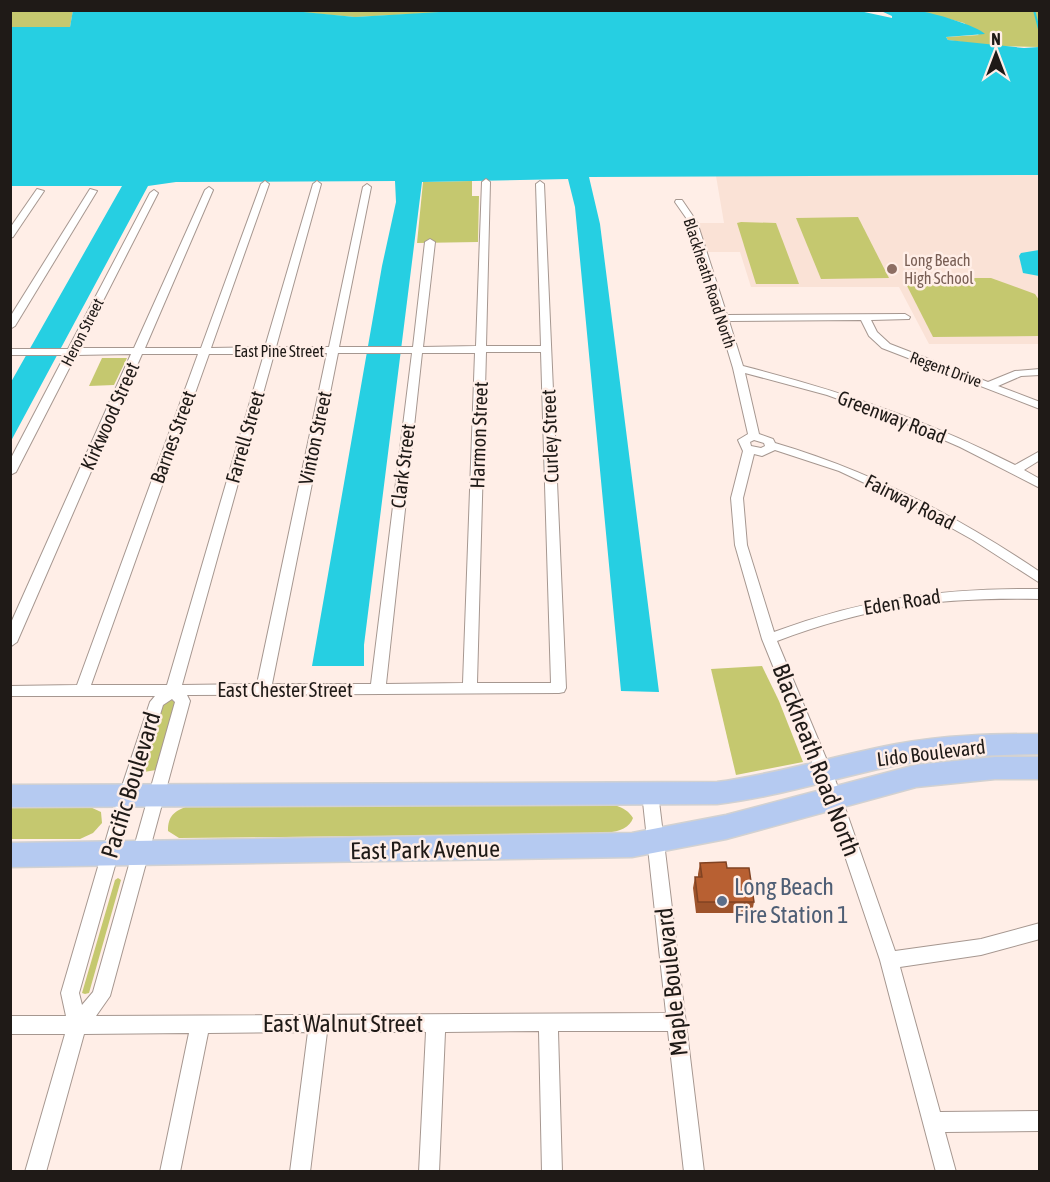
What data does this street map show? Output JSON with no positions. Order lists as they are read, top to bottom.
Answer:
{
  "streets": {
    "highway": ["Lido Boulevard", "East Park Avenue"],
    "street": [
      "Blackheath Road North",
      "Heron Street",
      "East Pine Street",
      "Regent Drive",
      "Kirkwood Street",
      "Greenway Road",
      "Harmon Street",
      "Curley Street",
      "Barnes Street",
      "Farrell Street",
      "Vinton Street",
      "Clark Street",
      "Fairway Road",
      "Eden Road",
      "East Chester Street",
      "Pacific Boulevard",
      "Maple Boulevard",
      "East Walnut Street"
    ]
  },
  "crossings": [
    ["Blackheath Road North", "Greenway Road"],
    ["Blackheath Road North", "Fairway Road"],
    ["Blackheath Road North", "Eden Road"],
    ["Blackheath Road North", "Lido Boulevard"],
    ["Blackheath Road North", "East Park Avenue"],
    ["Heron Street", "East Pine Street"],
    ["East Pine Street", "Kirkwood Street"],
    ["East Pine Street", "Harmon Street"],
    ["East Pine Street", "Curley Street"],
    ["East Pine Street", "Barnes Street"],
    ["East Pine Street", "Farrell Street"],
    ["East Pine Street", "Vinton Street"],
    ["East Pine Street", "Clark Street"],
    ["Harmon Street", "East Chester Street"],
    ["Curley Street", "East Chester Street"],
    ["Barnes Street", "East Chester Street"],
    ["Farrell Street", "East Chester Street"],
    ["Farrell Street", "Pacific Boulevard"],
    ["Vinton Street", "East Chester Street"],
    ["Clark Street", "East Chester Street"],
    ["East Chester Street", "Pacific Boulevard"],
    ["Lido Boulevard", "East Park Avenue"],
    ["Pacific Boulevard", "East Park Avenue"],
    ["Pacific Boulevard", "East Walnut Street"],
    ["East Park Avenue", "Maple Boulevard"],
    ["Maple Boulevard", "East Walnut Street"]
  ],
  "places": ["Long Beach High School", "Long Beach Fire Station 1"],
  "north": "top"
}
